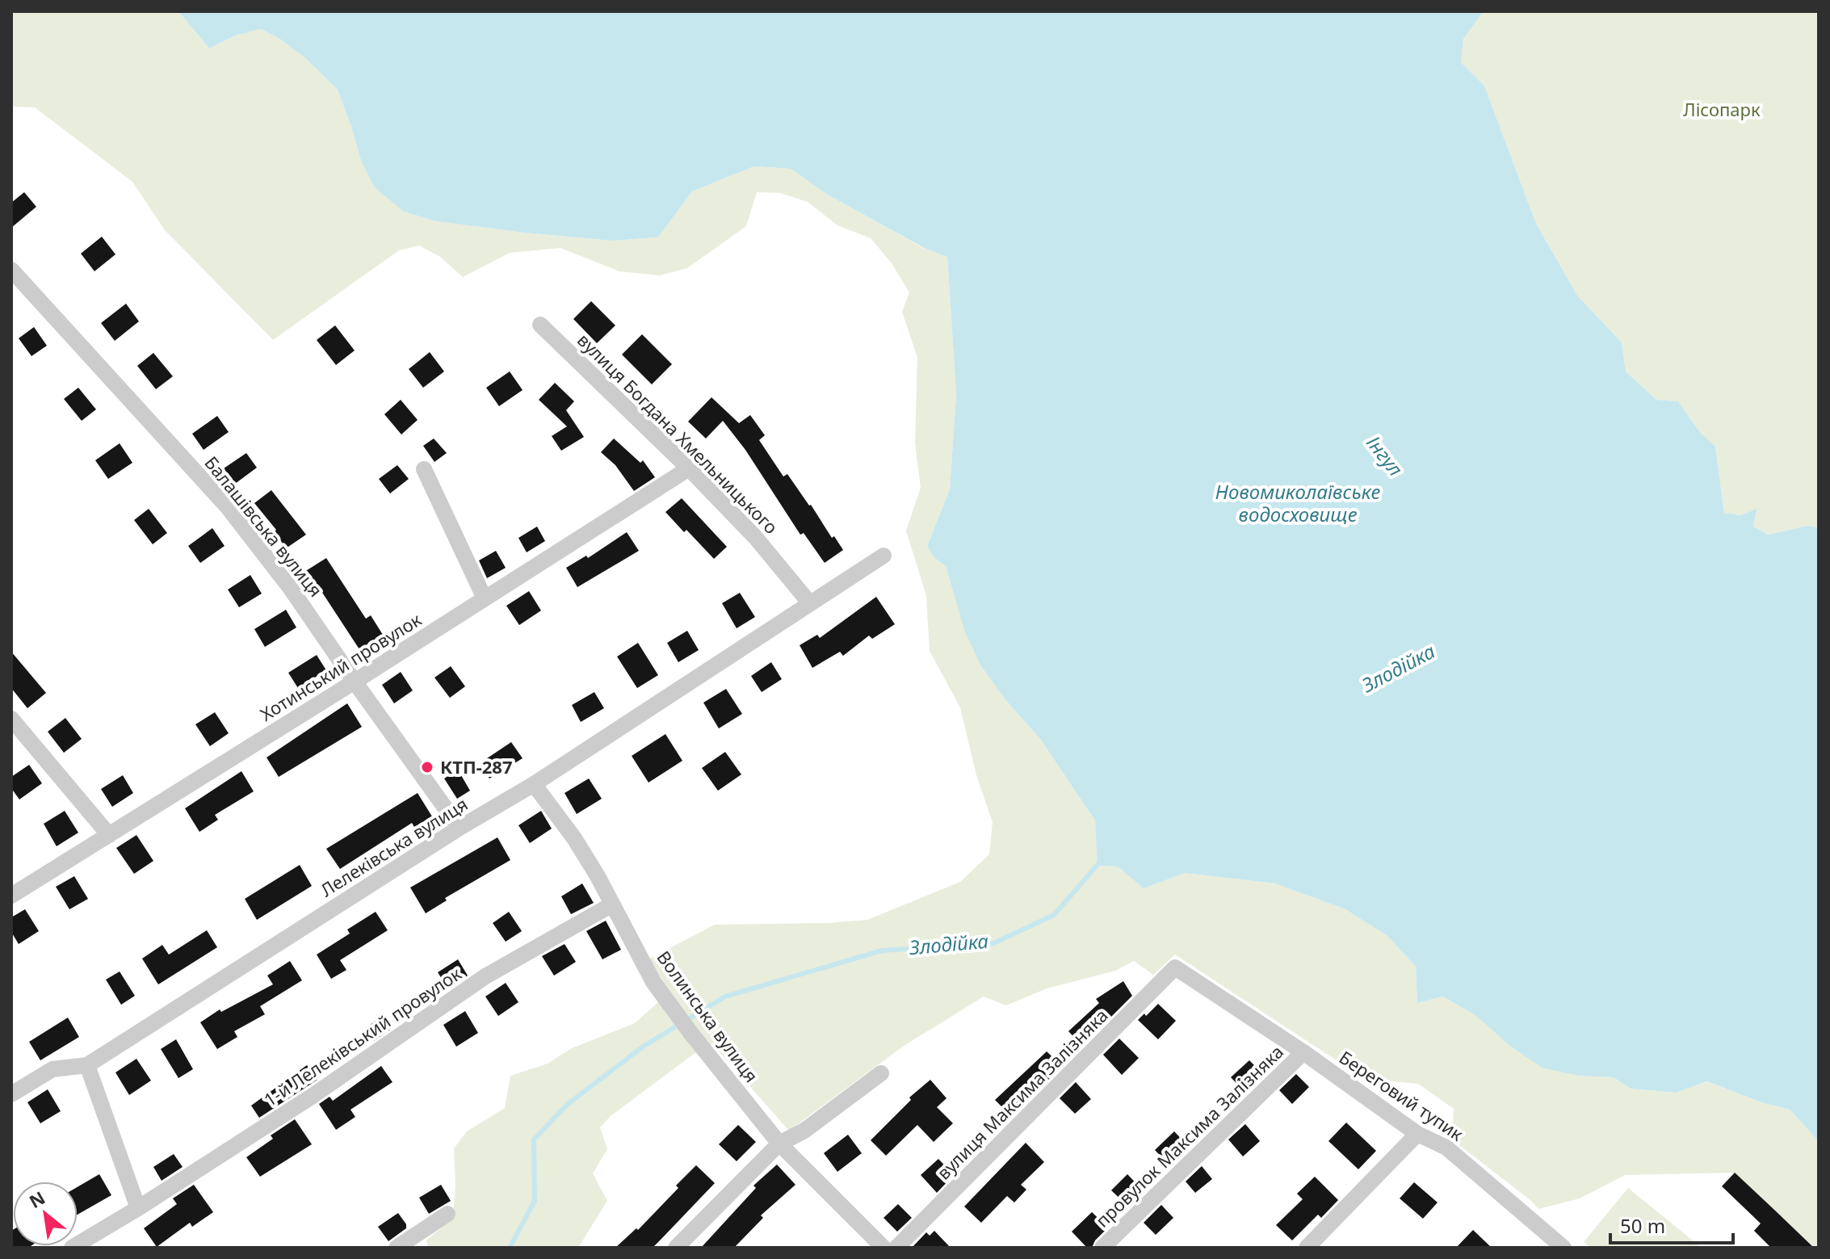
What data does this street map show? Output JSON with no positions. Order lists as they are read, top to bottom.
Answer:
{
  "streets": {
    "street": [
      "вулиця Богдана Хмельницького",
      "Балашівська вулиця",
      "Хотинський провулок",
      "Лелеківська вулиця",
      "Волинська вулиця",
      "1-й Лелеківський провулок",
      "вулиця Максима Залізняка",
      "Береговий тупик",
      "провулок Максима Залізняка"
    ]
  },
  "crossings": [
    ["вулиця Богдана Хмельницького", "Хотинський провулок"],
    ["вулиця Богдана Хмельницького", "Лелеківська вулиця"],
    ["Балашівська вулиця", "Хотинський провулок"],
    ["Балашівська вулиця", "Лелеківська вулиця"],
    ["Лелеківська вулиця", "Волинська вулиця"],
    ["Волинська вулиця", "1-й Лелеківський провулок"],
    ["вулиця Максима Залізняка", "Береговий тупик"],
    ["Береговий тупик", "провулок Максима Залізняка"]
  ],
  "water": ["Інгул", "Новомиколаївське водосховище", "Злодійка"],
  "parks": ["Лісопарк"],
  "places": ["КТП-287"],
  "scale_bar": "50 m",
  "north": "top left"
}
